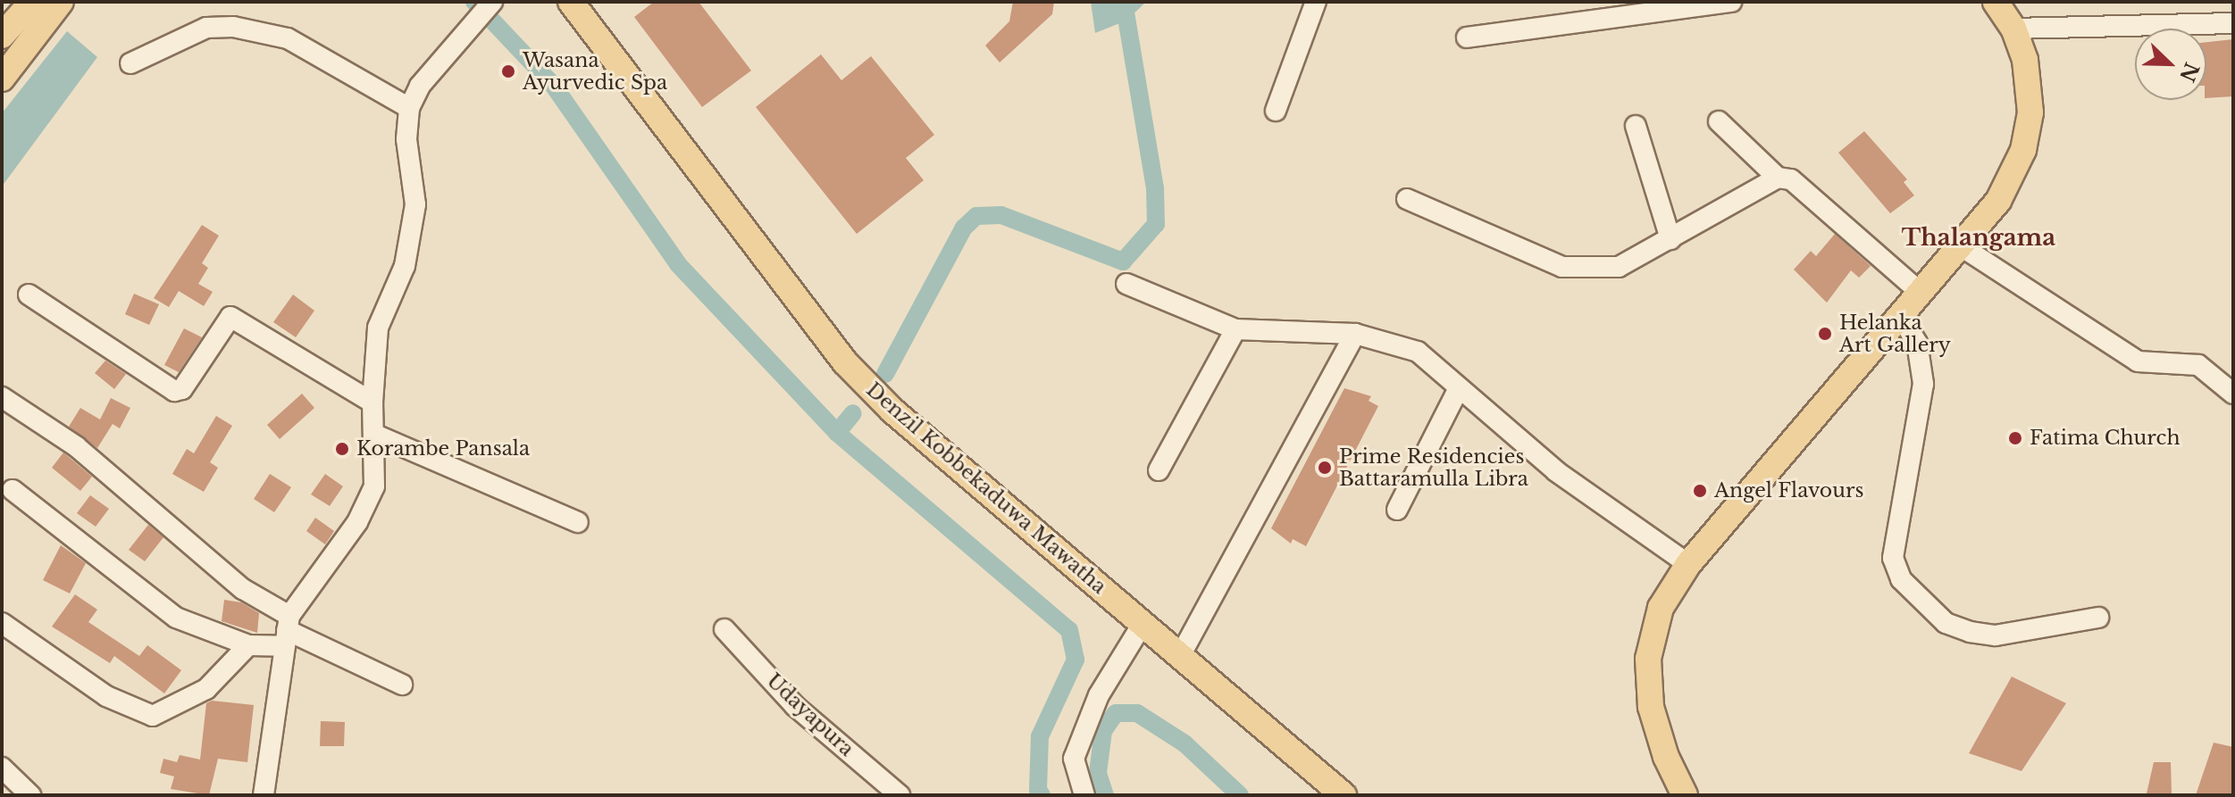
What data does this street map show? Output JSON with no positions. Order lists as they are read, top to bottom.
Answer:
{
  "streets": {
    "main road": ["Denzil Kobbekaduwa Mawatha"],
    "street": ["Udayapura"]
  },
  "districts": ["Thalangama"],
  "places": [
    "Wasana Ayurvedic Spa",
    "Helanka Art Gallery",
    "Fatima Church",
    "Korambe Pansala",
    "Prime Residencies Battaramulla Libra",
    "Angel Flavours"
  ],
  "north": "bottom right"
}
